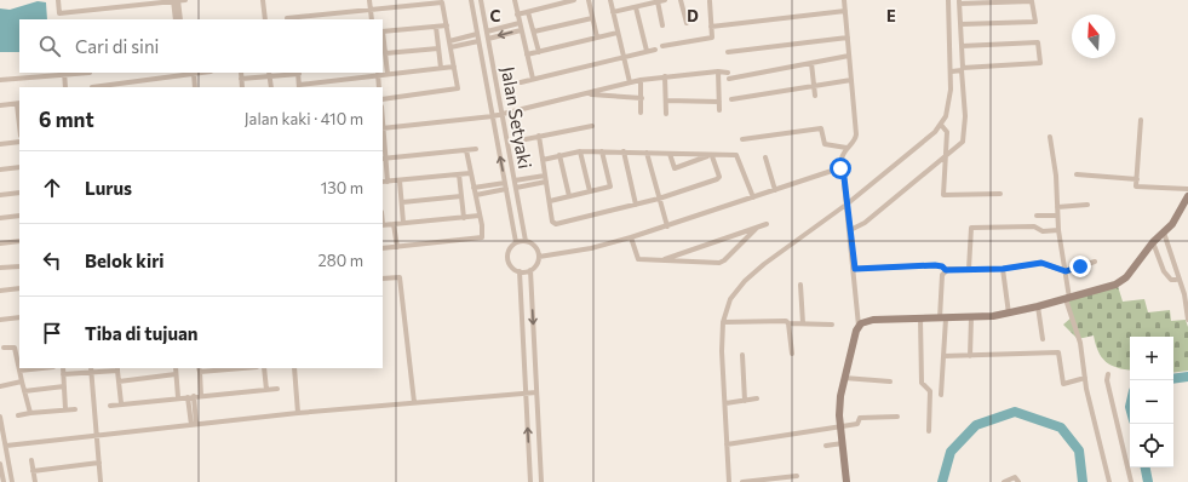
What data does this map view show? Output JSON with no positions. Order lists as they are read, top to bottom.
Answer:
{
  "streets": {
    "street": ["Jalan Setyaki"]
  },
  "north": "top",
  "page": {
    "search": "Cari di sini",
    "heading": ["6 mnt", "Jalan kaki · 410 m"],
    "list": [
      ["Lurus", "130 m"],
      ["Belok kiri", "280 m"],
      "Tiba di tujuan"
    ],
    "map_buttons": ["+", "−"]
  },
  "grid": {
    "columns": ["C", "D", "E"]
  }
}
